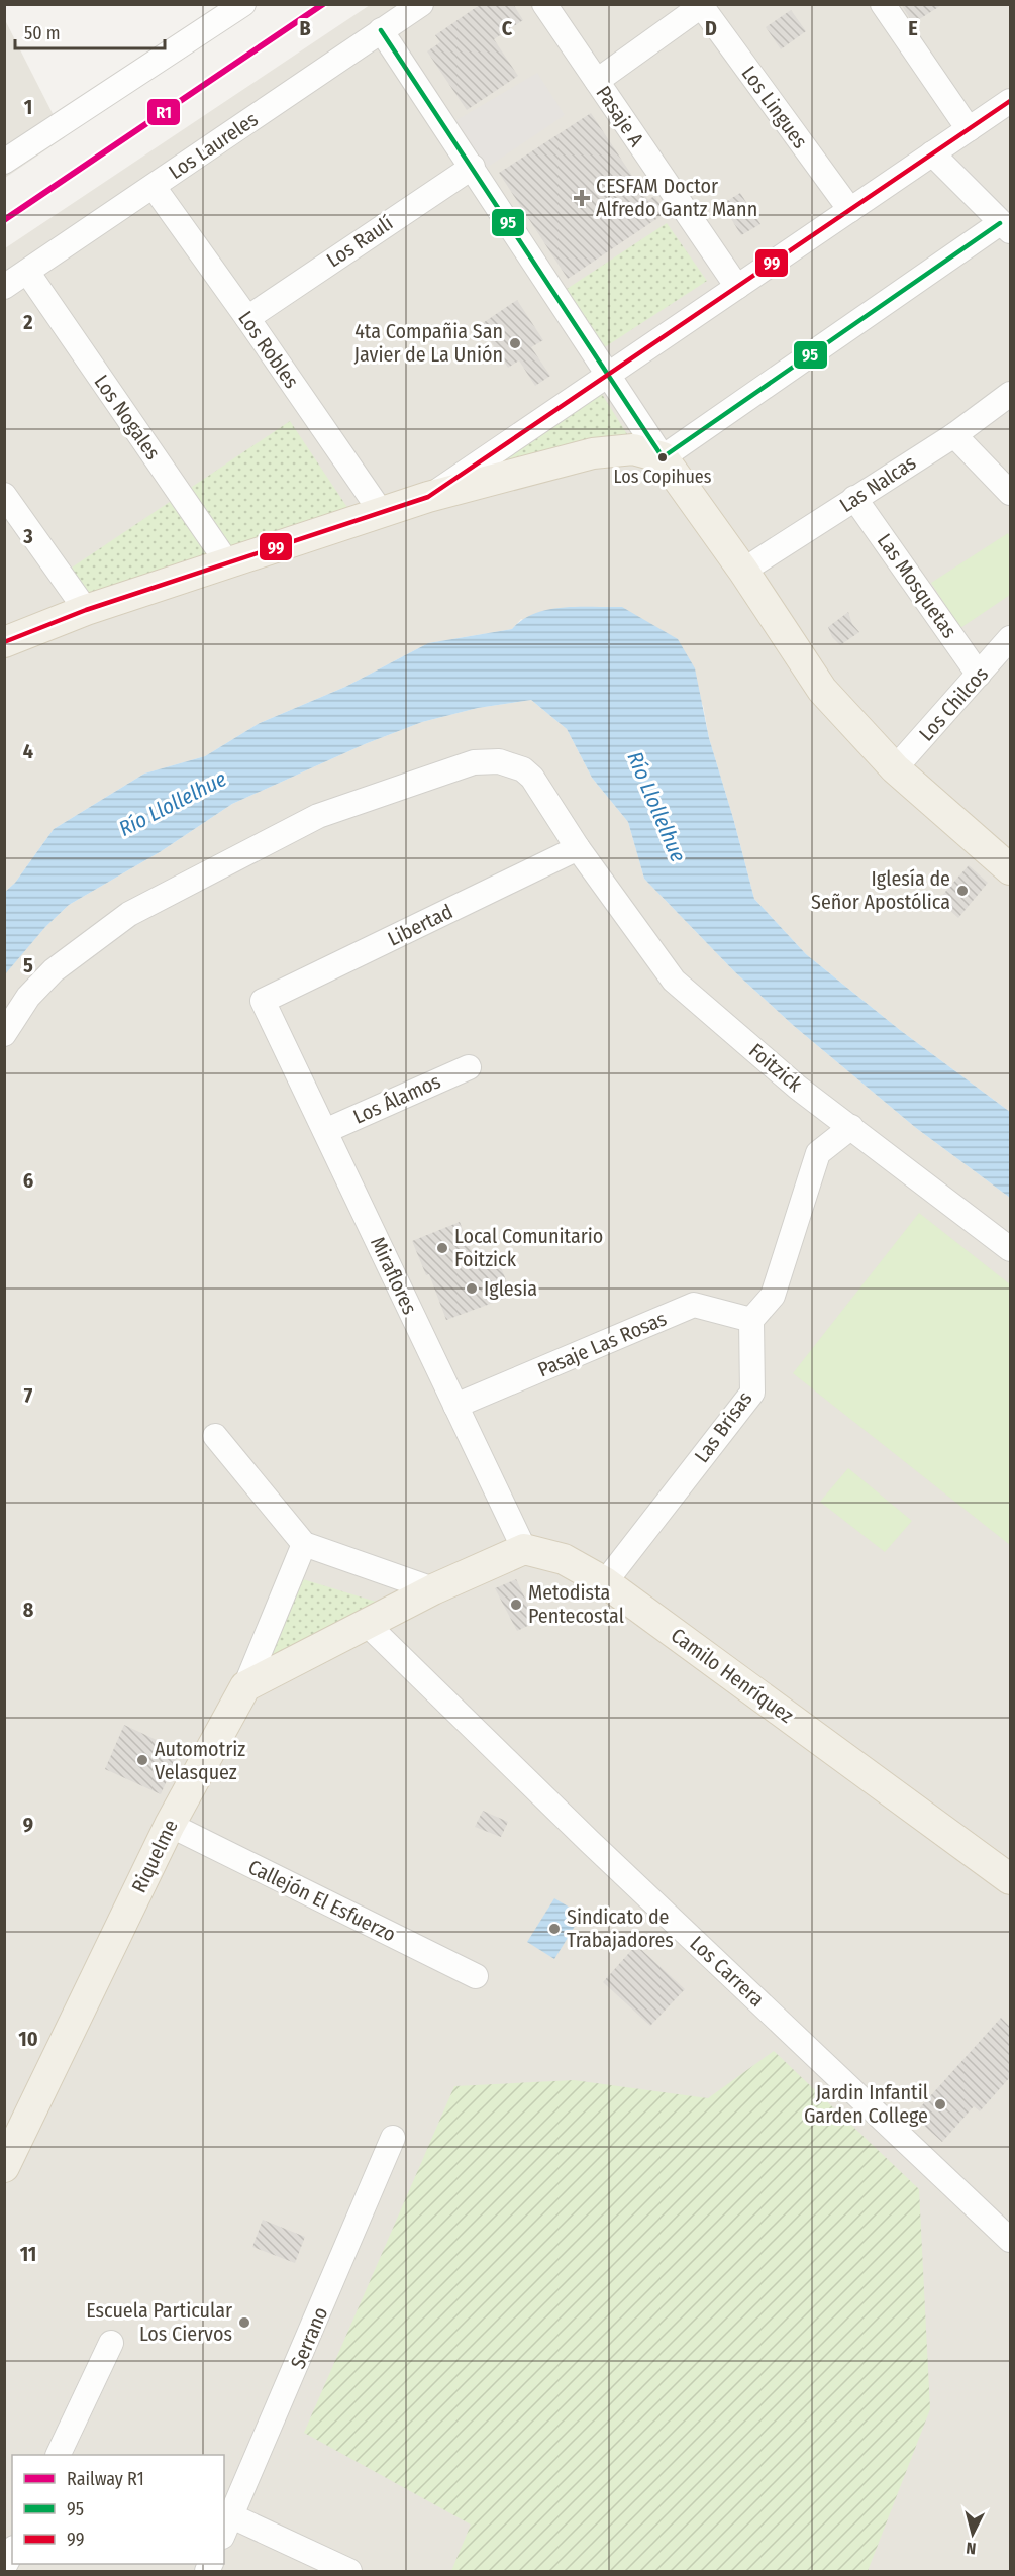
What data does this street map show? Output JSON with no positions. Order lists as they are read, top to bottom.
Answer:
{
  "streets": {
    "main road": ["Camilo Henríquez", "Riquelme"],
    "street": [
      "Los Lingues",
      "Pasaje A",
      "Los Laureles",
      "Los Raulí",
      "Los Robles",
      "Los Nogales",
      "Las Nalcas",
      "Las Mosquetas",
      "Los Chilcos",
      "Libertad",
      "Foitzick",
      "Los Álamos",
      "Miraflores",
      "Pasaje Las Rosas",
      "Las Brisas",
      "Callejón El Esfuerzo",
      "Los Carrera",
      "Serrano"
    ]
  },
  "crossings": [
    ["Los Laureles", "Los Robles"],
    ["Los Laureles", "Los Nogales"],
    ["Los Raulí", "Los Robles"],
    ["Las Nalcas", "Las Mosquetas"],
    ["Las Mosquetas", "Los Chilcos"],
    ["Libertad", "Foitzick"],
    ["Libertad", "Miraflores"],
    ["Los Álamos", "Miraflores"],
    ["Miraflores", "Pasaje Las Rosas"],
    ["Miraflores", "Camilo Henríquez"],
    ["Pasaje Las Rosas", "Las Brisas"],
    ["Las Brisas", "Camilo Henríquez"],
    ["Riquelme", "Callejón El Esfuerzo"]
  ],
  "water": ["Río Llollelhue"],
  "places": {
    "health": ["CESFAM Doctor Alfredo Gantz Mann"],
    "other": [
      "4ta Compañia San Javier de La Unión",
      "Los Copihues",
      "Iglesía de Señor Apostólica",
      "Local Comunitario Foitzick",
      "Iglesia",
      "Metodista Pentecostal",
      "Automotriz Velasquez",
      "Sindicato de Trabajadores",
      "Jardin Infantil Garden College",
      "Escuela Particular Los Ciervos"
    ]
  },
  "lines": ["rail line R1", "transit line 95", "transit line 99"],
  "legend": ["Railway R1", "95", "99"],
  "scale_bar": "50 m",
  "north": "bottom",
  "grid": {
    "columns": [
      "B",
      "C",
      "D",
      "E"
    ],
    "rows": [
      "1",
      "2",
      "3",
      "4",
      "5",
      "6",
      "7",
      "8",
      "9",
      "10",
      "11"
    ]
  }
}
